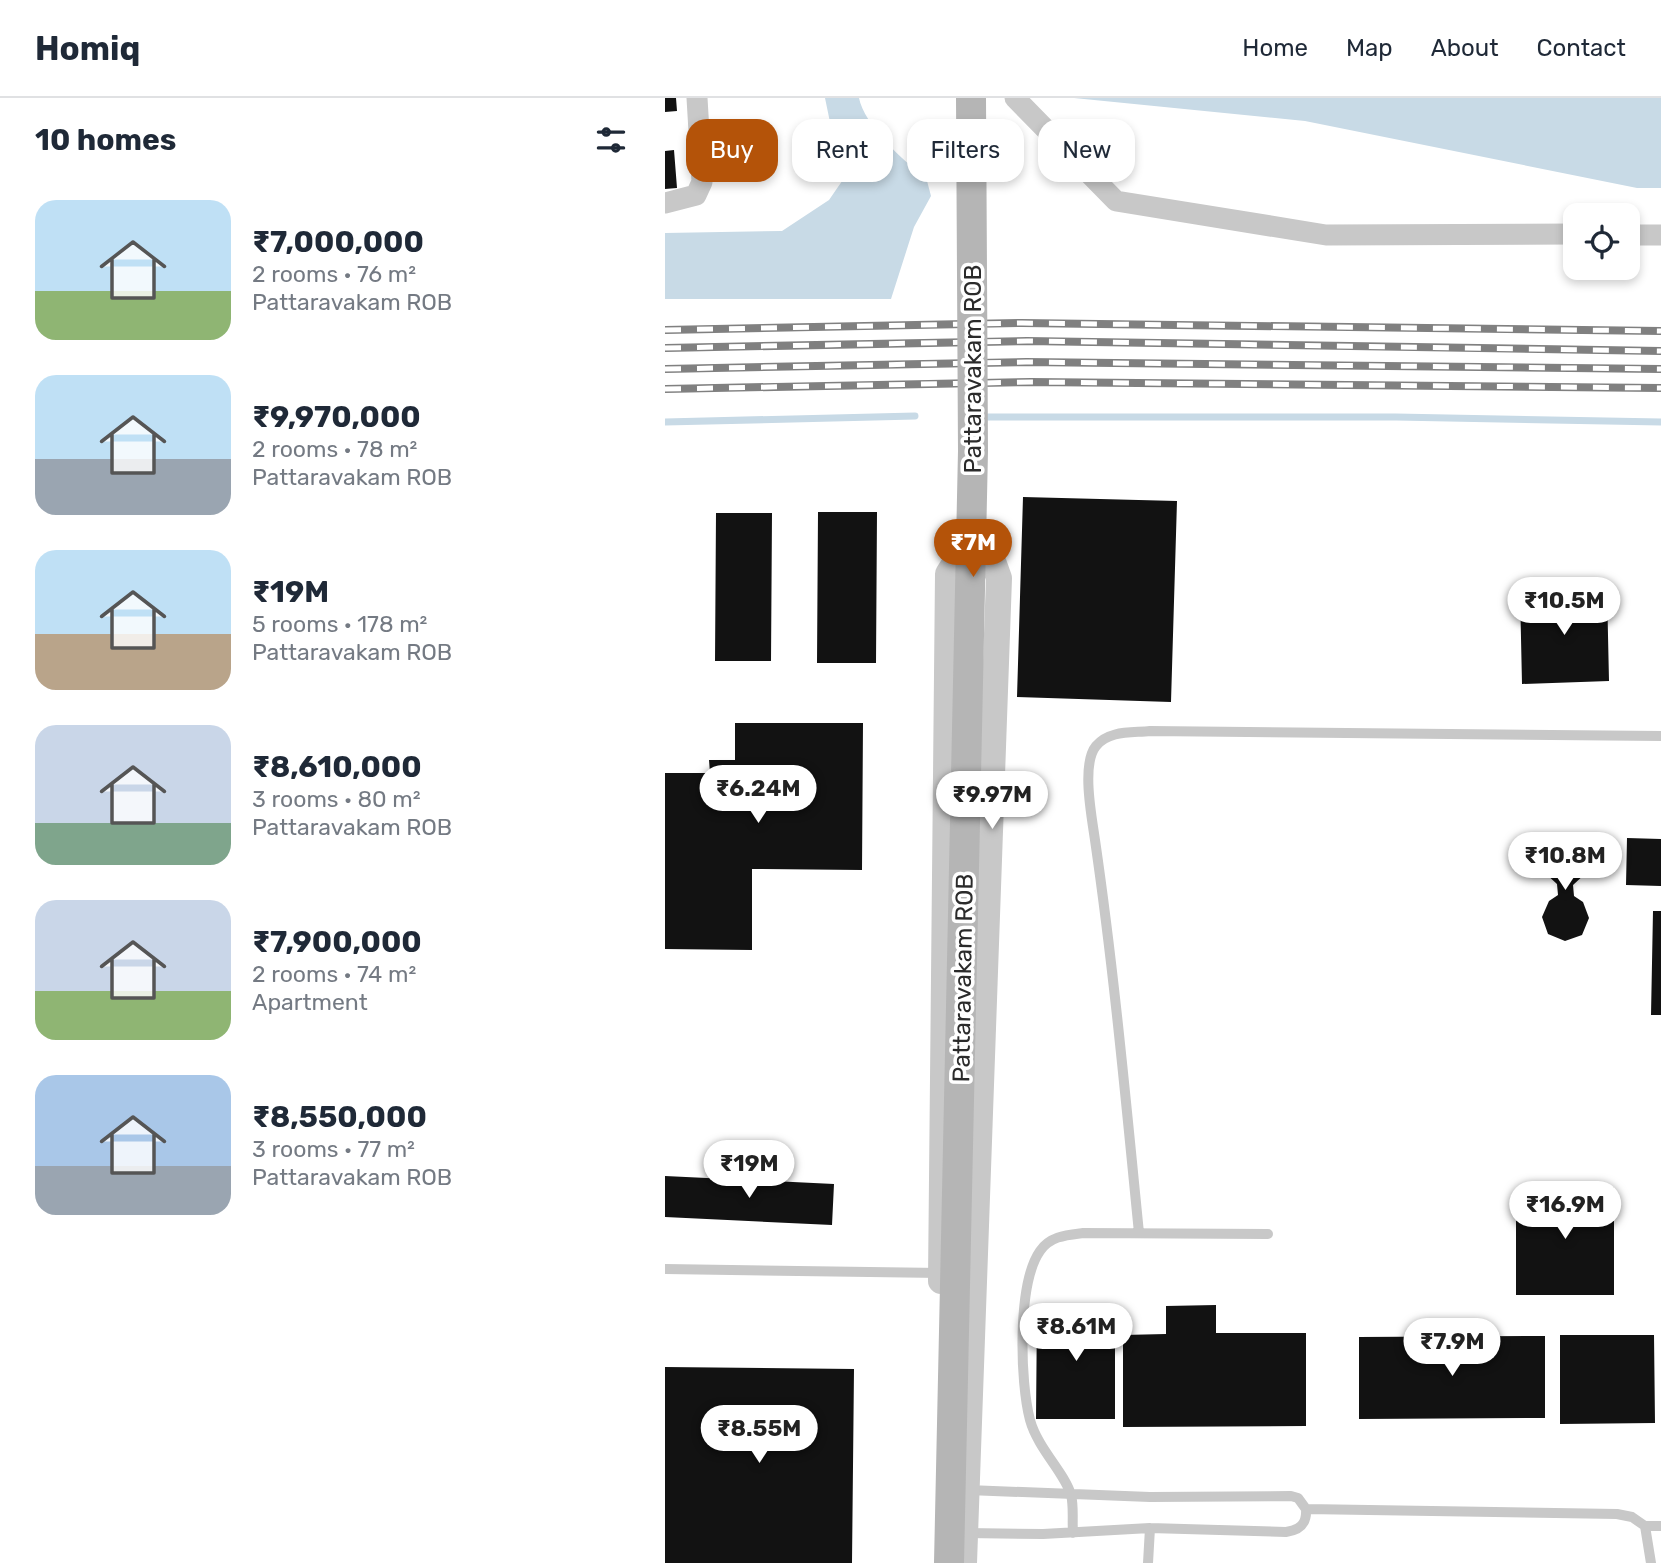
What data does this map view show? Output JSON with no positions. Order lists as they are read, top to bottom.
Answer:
{
  "streets": {
    "main road": ["Pattaravakam ROB"]
  },
  "page": {
    "header": "Homiq",
    "nav": [
      "Home",
      "Map",
      "About",
      "Contact"
    ],
    "heading": "10 homes",
    "chip": [
      "Buy",
      "Rent",
      "Filters",
      "New"
    ],
    "list": [
      {
        "name": "₹7,000,000",
        "note": "2 rooms · 76 m² · Pattaravakam ROB"
      },
      {
        "name": "₹9,970,000",
        "note": "2 rooms · 78 m² · Pattaravakam ROB"
      },
      {
        "name": "₹19M",
        "note": "5 rooms · 178 m² · Pattaravakam ROB"
      },
      {
        "name": "₹8,610,000",
        "note": "3 rooms · 80 m² · Pattaravakam ROB"
      },
      {
        "name": "₹7,900,000",
        "note": "2 rooms · 74 m² · Apartment"
      },
      {
        "name": "₹8,550,000",
        "note": "3 rooms · 77 m² · Pattaravakam ROB"
      }
    ],
    "price": [
      "₹7M",
      "₹10.5M",
      "₹6.24M",
      "₹9.97M",
      "₹10.8M",
      "₹19M",
      "₹16.9M",
      "₹8.61M",
      "₹7.9M",
      "₹8.55M"
    ]
  }
}
